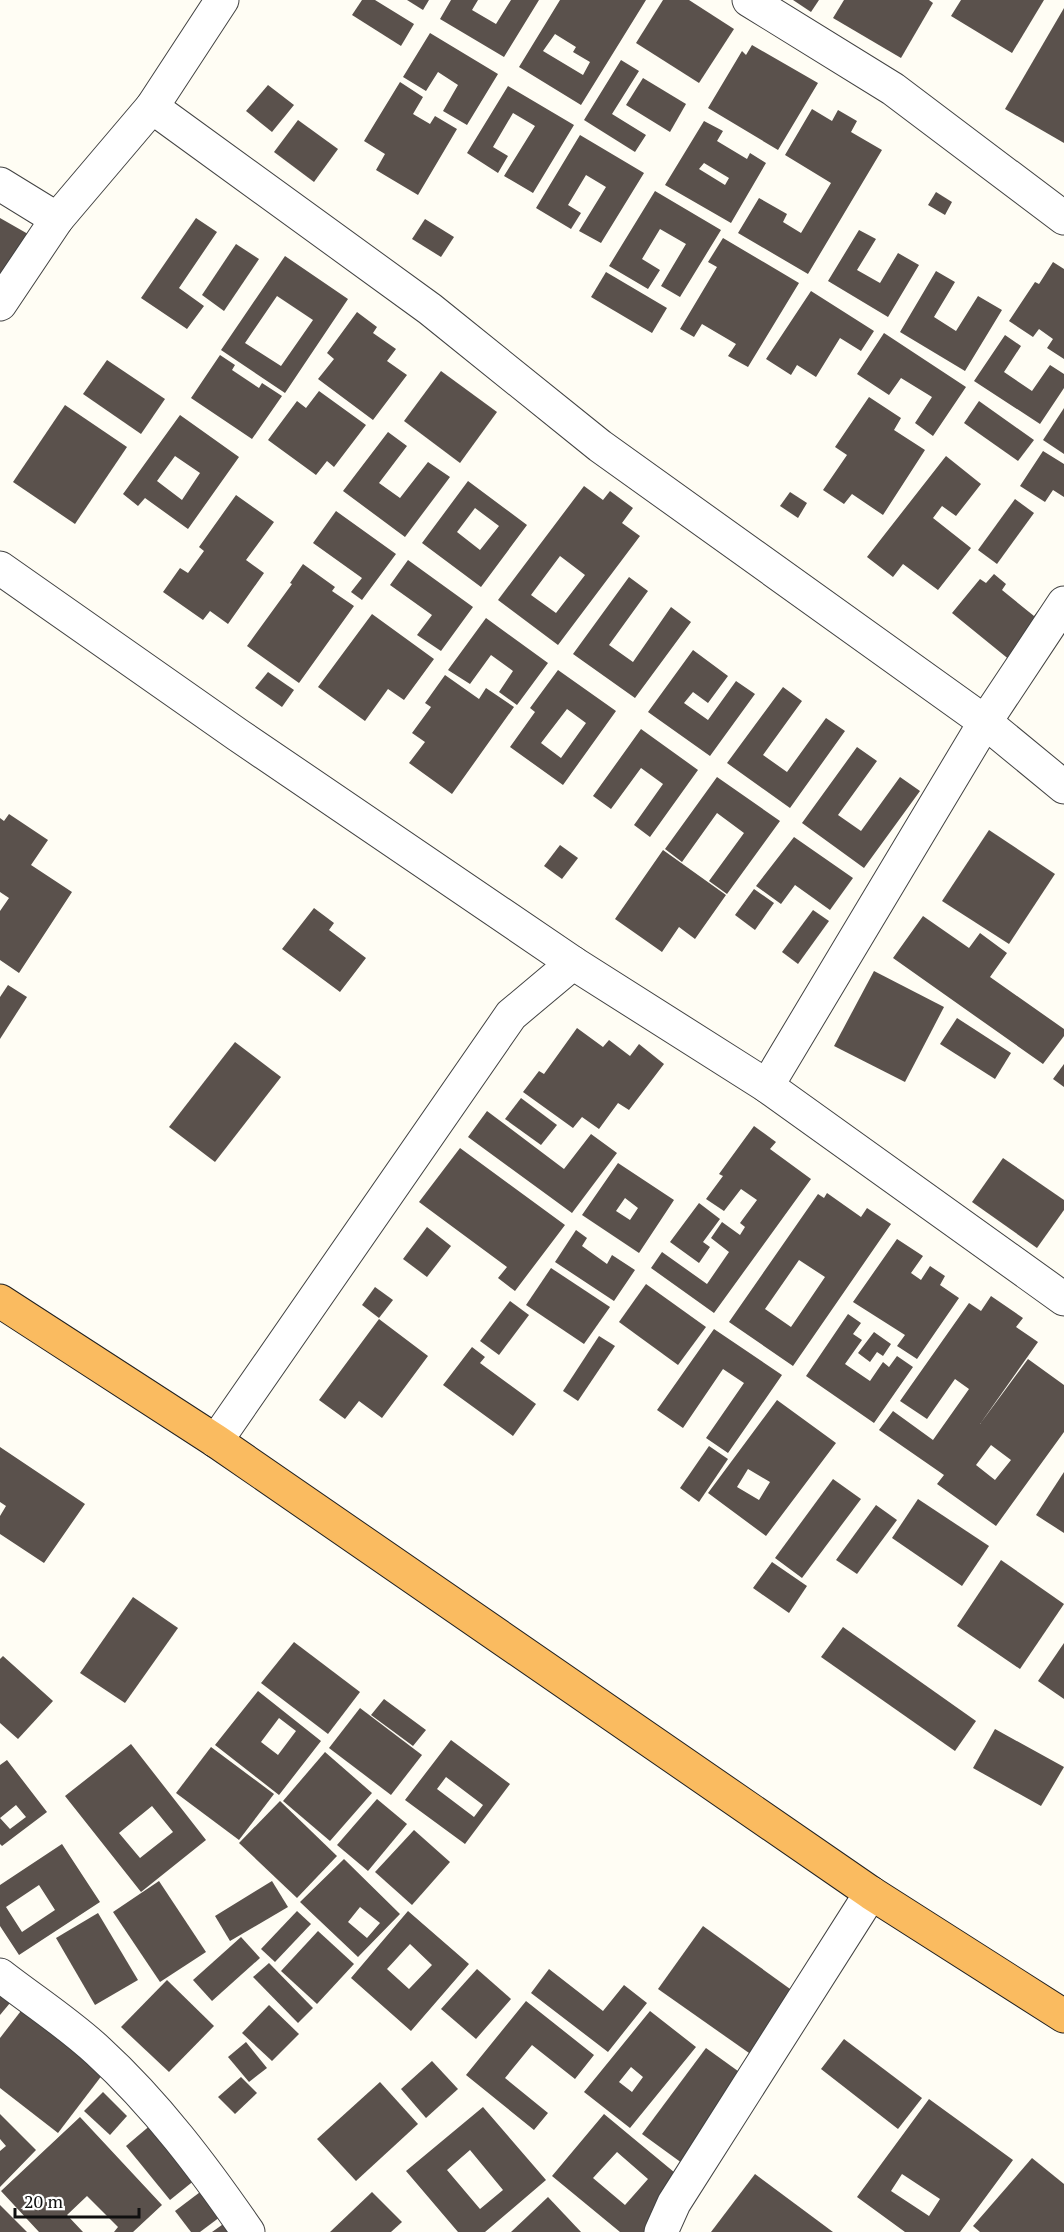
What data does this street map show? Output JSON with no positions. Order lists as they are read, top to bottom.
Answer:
{
  "scale_bar": "20 m"
}
